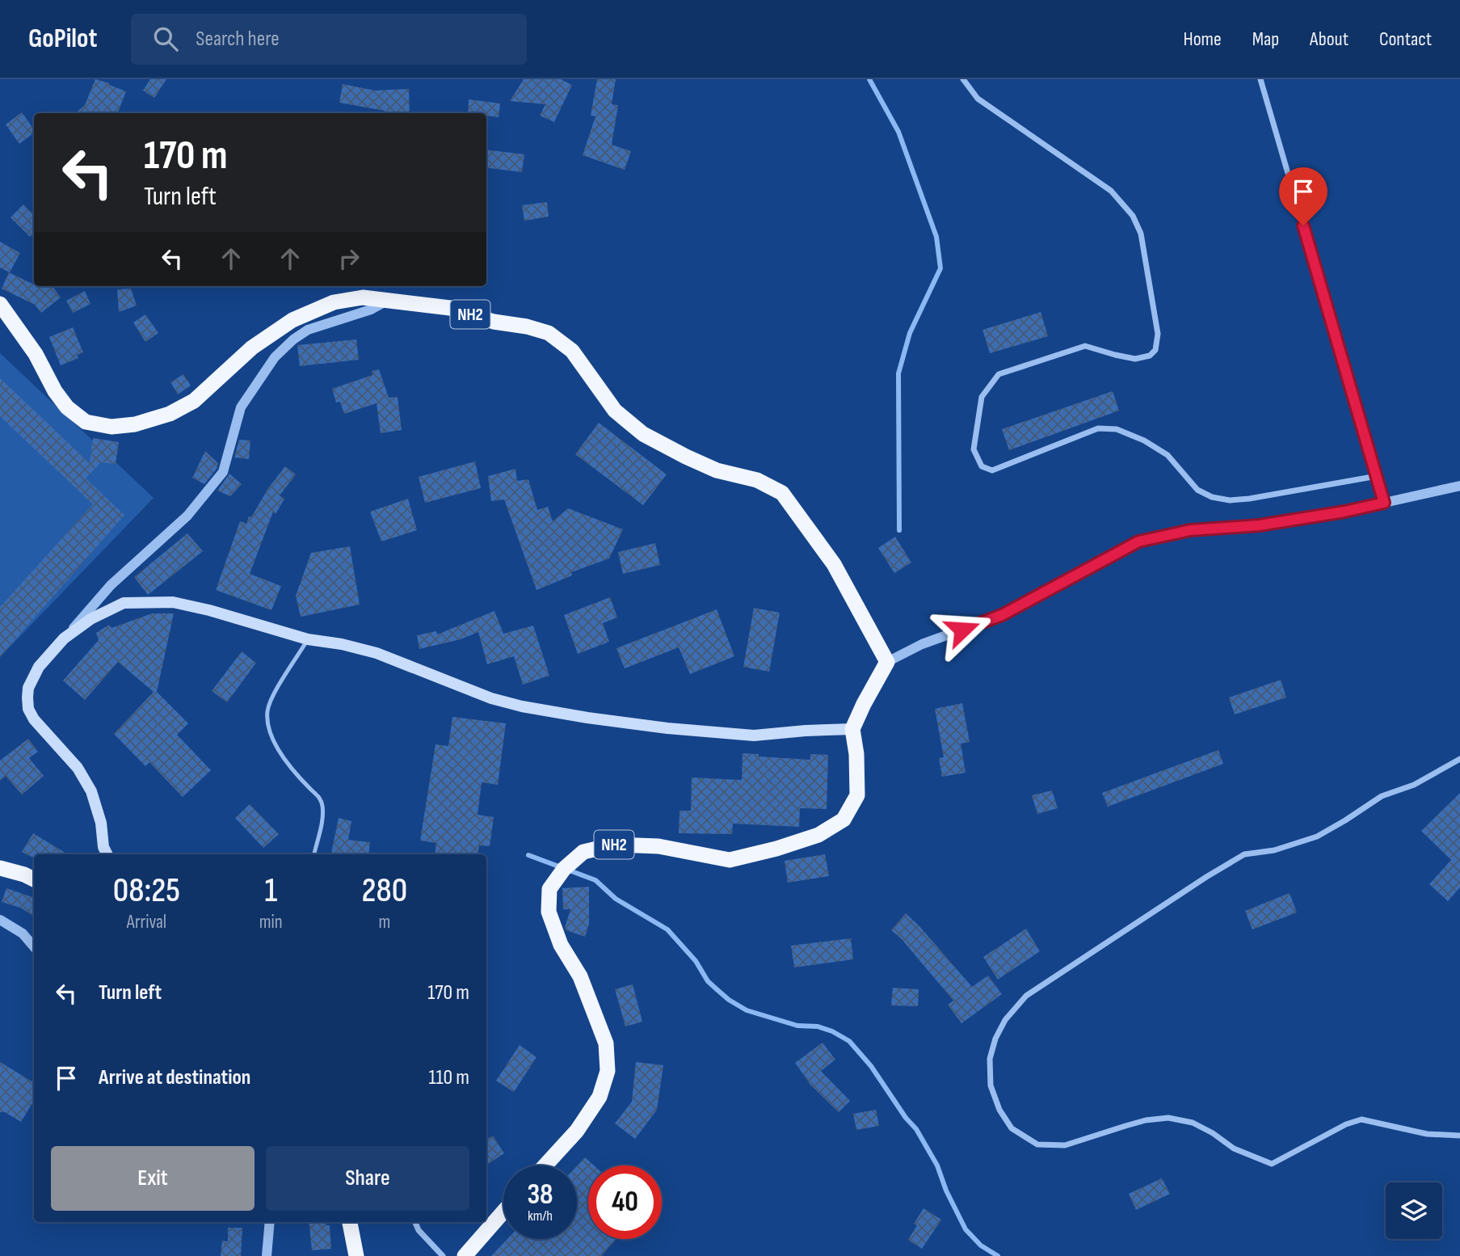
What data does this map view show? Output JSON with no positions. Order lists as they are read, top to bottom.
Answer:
{
  "streets": {
    "highway": ["NH2"]
  },
  "page": {
    "header": "GoPilot",
    "search": "Search here",
    "nav": [
      "Home",
      "Map",
      "About",
      "Contact"
    ],
    "turn": ["170 m", "Turn left"],
    "eta": [
      "08:25",
      "Arrival",
      "1",
      "min",
      "280",
      "m"
    ],
    "list": [
      {
        "name": "Turn left",
        "value": "170 m"
      },
      {
        "name": "Arrive at destination",
        "value": "110 m"
      }
    ],
    "buttons": ["Exit", "Share"],
    "speed": "38 km/h",
    "limit": "40"
  }
}
